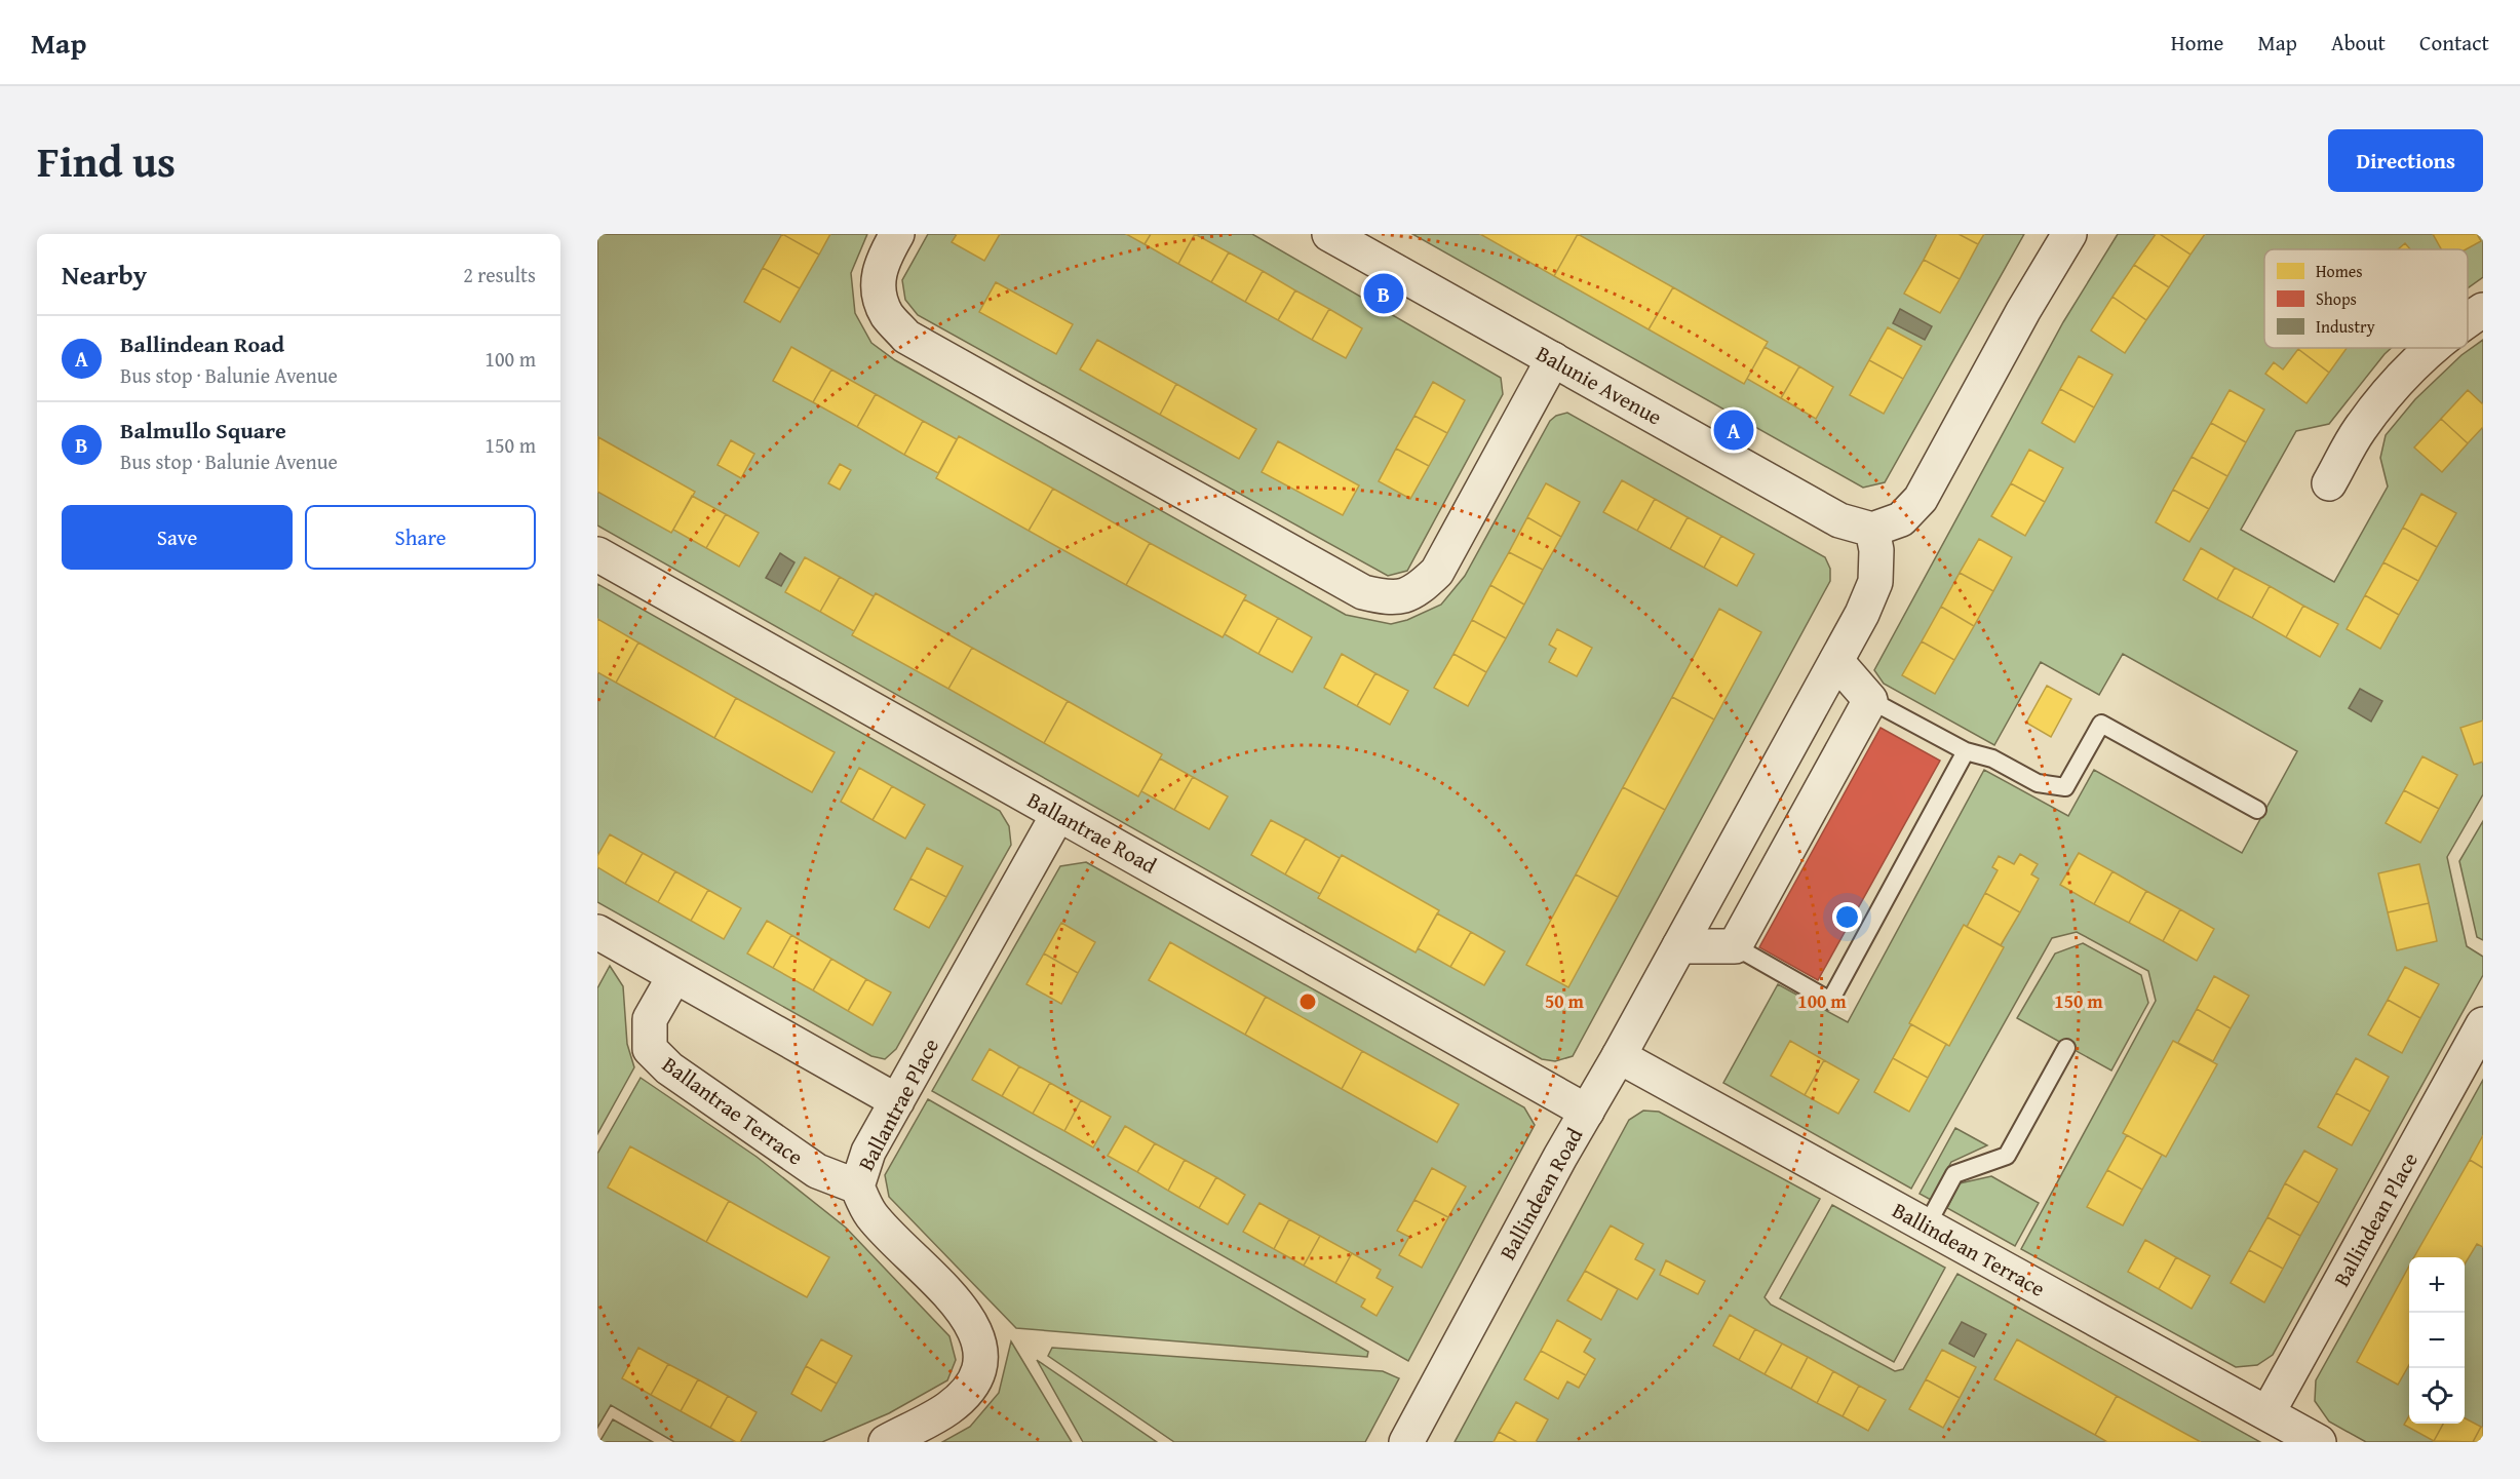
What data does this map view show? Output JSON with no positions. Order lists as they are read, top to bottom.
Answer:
{
  "streets": {
    "street": [
      "Balunie Avenue",
      "Ballantrae Road",
      "Ballantrae Place",
      "Ballantrae Terrace",
      "Ballindean Road",
      "Ballindean Place",
      "Ballindean Terrace"
    ]
  },
  "crossings": [
    ["Balunie Avenue", "Ballindean Road"],
    ["Ballantrae Road", "Ballantrae Place"],
    ["Ballantrae Road", "Ballindean Road"],
    ["Ballantrae Place", "Ballantrae Terrace"],
    ["Ballindean Road", "Ballindean Terrace"],
    ["Ballindean Place", "Ballindean Terrace"]
  ],
  "legend": ["Homes", "Shops", "Industry"],
  "page": {
    "header": "Map",
    "nav": [
      "Home",
      "Map",
      "About",
      "Contact"
    ],
    "title": "Find us",
    "buttons": [
      "Directions",
      ["Save", "Share"]
    ],
    "heading": ["Nearby", "2 results"],
    "pins": ["B", "A"],
    "list": [
      {
        "mark": "A",
        "name": "Ballindean Road",
        "note": "Bus stop · Balunie Avenue",
        "value": "100 m"
      },
      {
        "mark": "B",
        "name": "Balmullo Square",
        "note": "Bus stop · Balunie Avenue",
        "value": "150 m"
      }
    ],
    "map_buttons": ["+", "−"]
  },
  "rings": ["50 m", "100 m", "150 m"]
}
